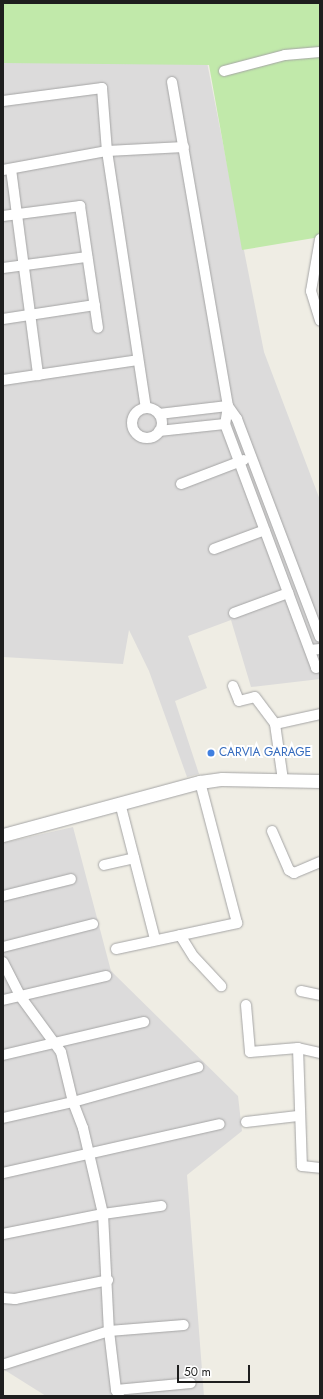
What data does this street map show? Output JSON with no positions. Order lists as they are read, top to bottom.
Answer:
{
  "places": ["CARVIA GARAGE"],
  "scale_bar": "50 m"
}
